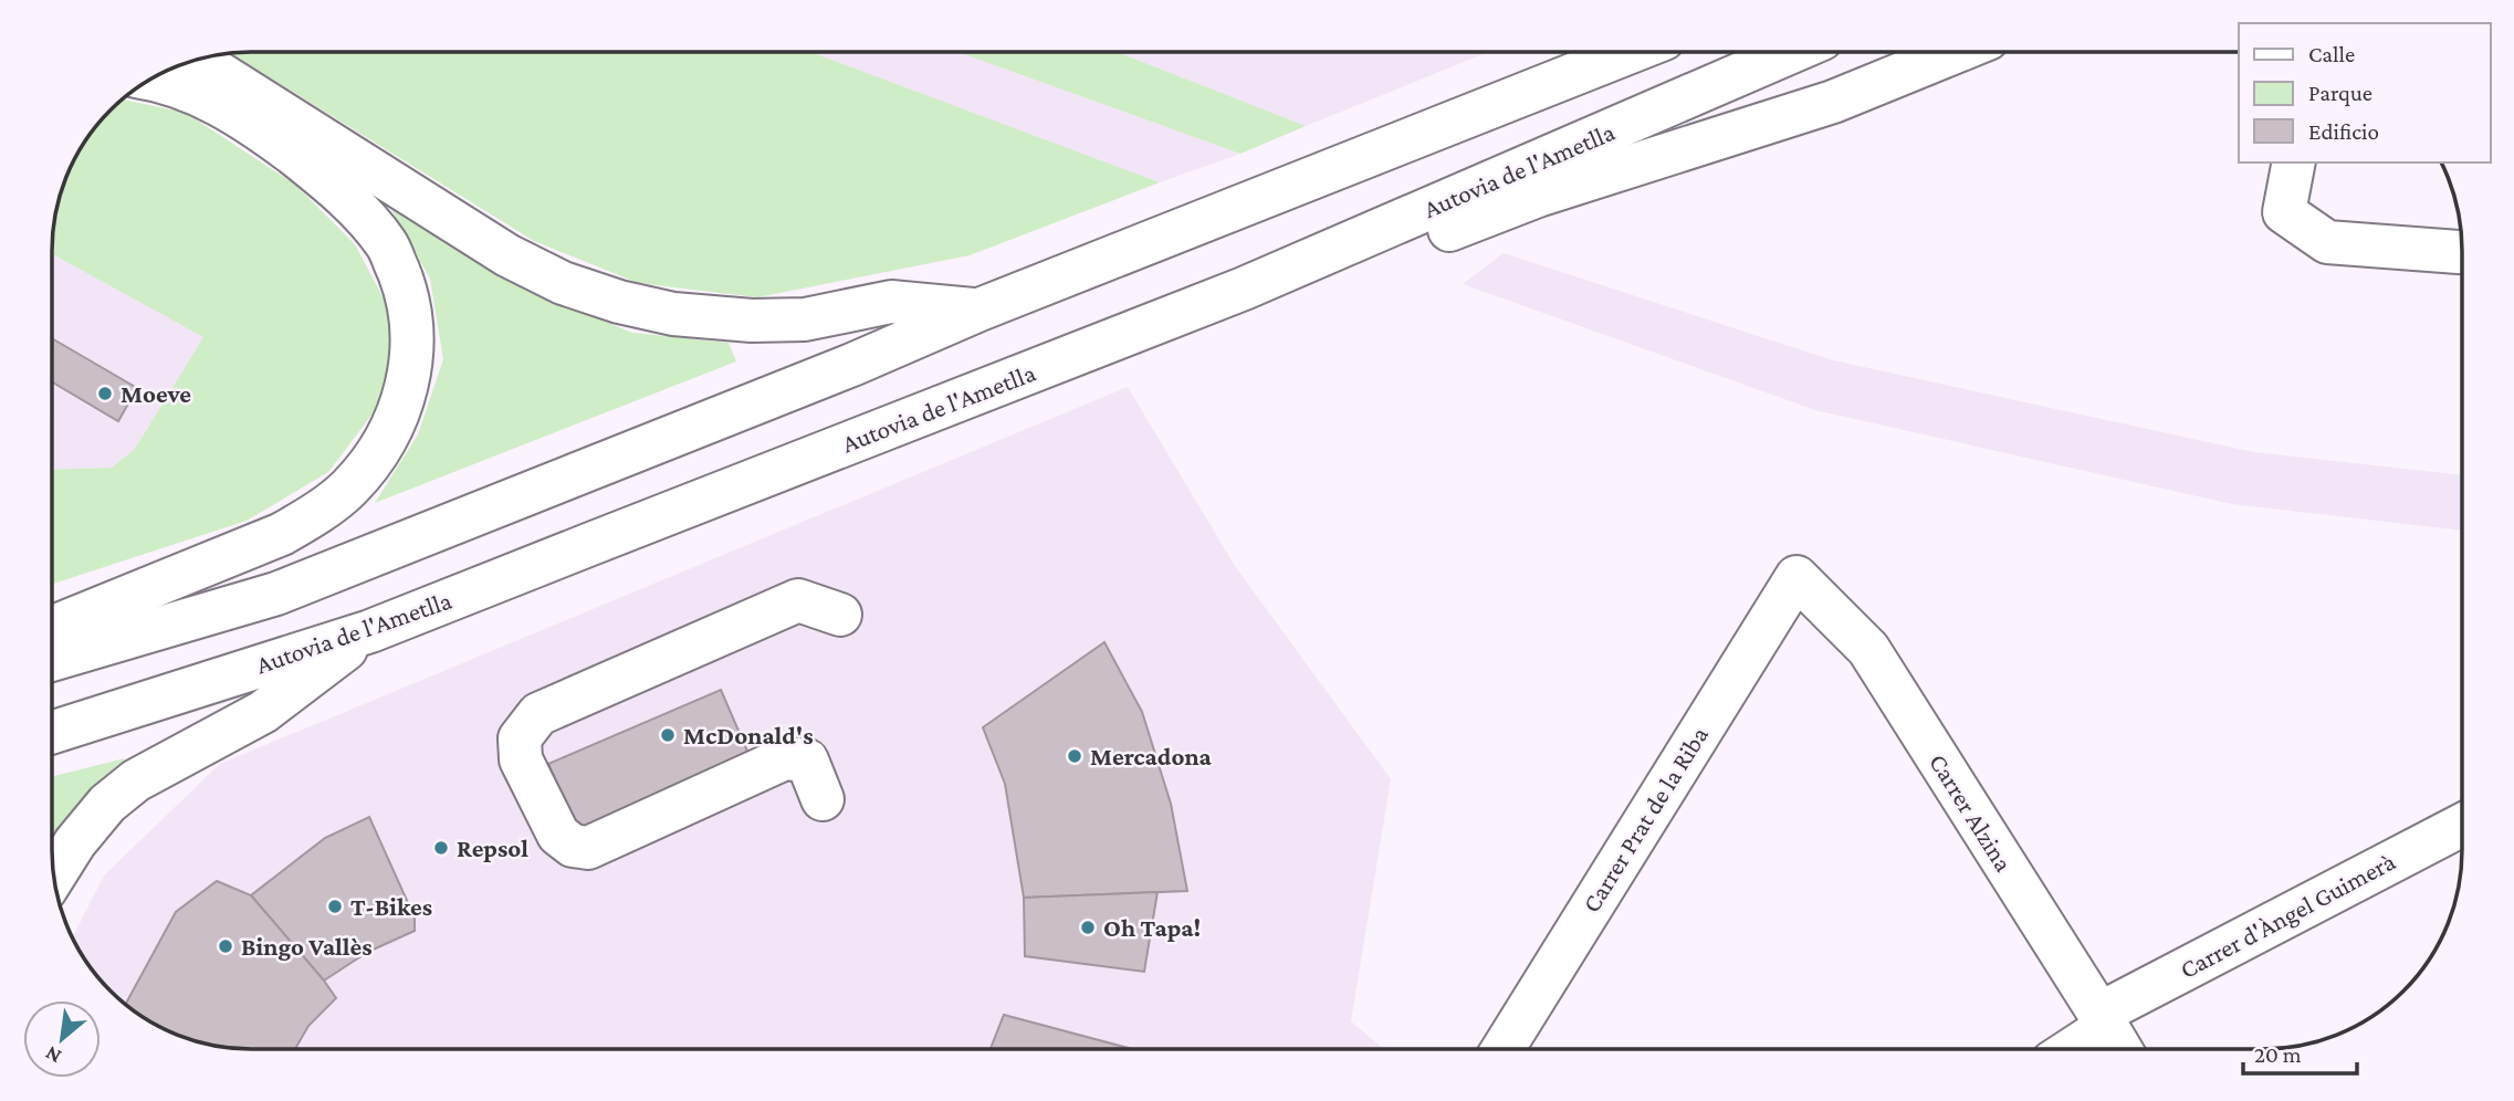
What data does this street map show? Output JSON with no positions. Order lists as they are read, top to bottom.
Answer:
{
  "streets": {
    "main road": [
      "Autovia de l'Ametlla",
      "Carrer Alzina",
      "Carrer Prat de la Riba",
      "Carrer d'Àngel Guimerà"
    ]
  },
  "crossings": [
    ["Carrer Alzina", "Carrer Prat de la Riba"],
    ["Carrer Alzina", "Carrer d'Àngel Guimerà"]
  ],
  "places": [
    "Moeve",
    "McDonald's",
    "Mercadona",
    "Repsol",
    "T-Bikes",
    "Oh Tapa!",
    "Bingo Vallès"
  ],
  "legend": ["Calle", "Parque", "Edificio"],
  "scale_bar": "20 m",
  "north": "bottom left"
}
